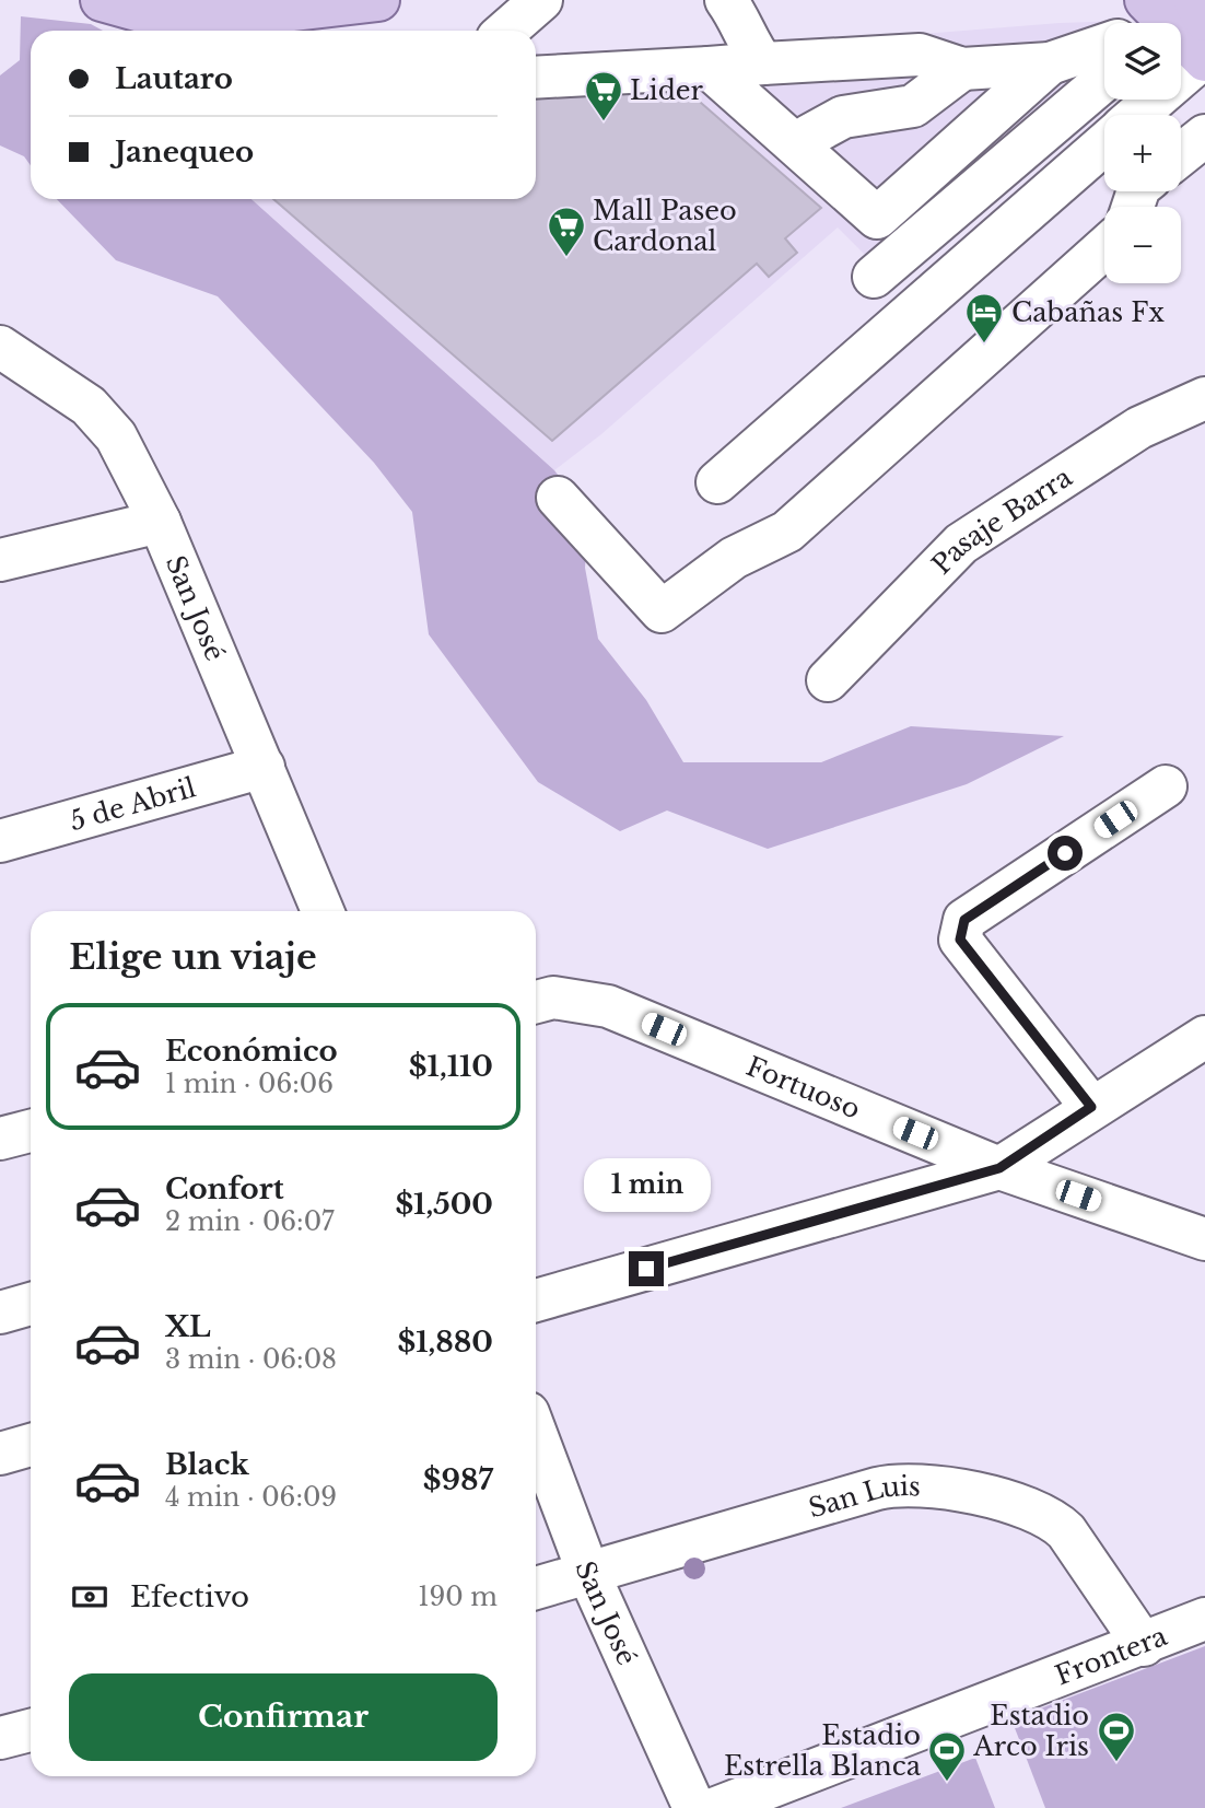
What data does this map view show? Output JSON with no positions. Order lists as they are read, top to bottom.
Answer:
{
  "streets": {
    "street": [
      "Pasaje Barra",
      "San José",
      "5 de Abril",
      "Fortuoso",
      "San Luis",
      "Frontera"
    ]
  },
  "crossings": [
    ["San José", "5 de Abril"],
    ["San José", "San Luis"],
    ["San Luis", "Frontera"]
  ],
  "places": {
    "supermarket": ["Lider", "Mall Paseo Cardonal"],
    "hotel": ["Cabañas Fx"],
    "sports": ["Estadio Arco Iris", "Estadio Estrella Blanca"]
  },
  "page": {
    "map_buttons": ["+", "−"],
    "banner": ["Lautaro", "Janequeo"],
    "heading": "Elige un viaje",
    "list": [
      {
        "name": "Económico",
        "note": "1 min · 06:06",
        "value": "$1,110"
      },
      {
        "name": "Confort",
        "note": "2 min · 06:07",
        "value": "$1,500"
      },
      {
        "name": "XL",
        "note": "3 min · 06:08",
        "value": "$1,880"
      },
      {
        "name": "Black",
        "note": "4 min · 06:09",
        "value": "$987"
      }
    ],
    "bubble": "1 min",
    "pay": ["Efectivo", "190 m"],
    "buttons": "Confirmar"
  }
}
